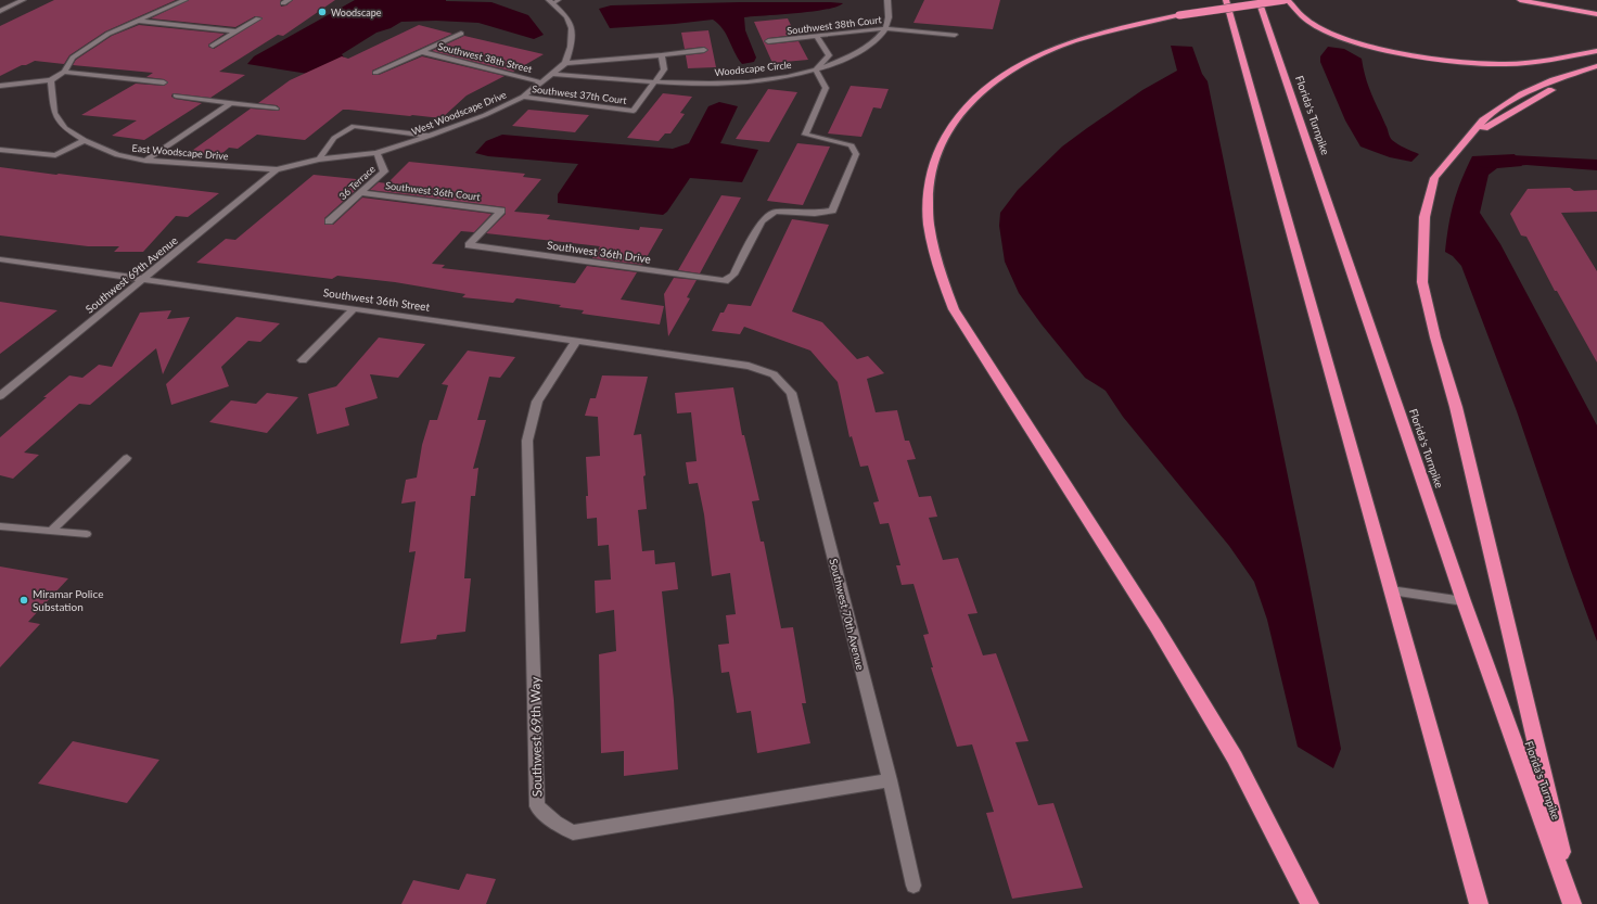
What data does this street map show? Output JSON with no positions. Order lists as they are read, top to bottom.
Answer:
{
  "streets": {
    "highway": ["Florida's Turnpike"],
    "street": [
      "Southwest 38th Court",
      "Southwest 38th Street",
      "Woodscape Circle",
      "Southwest 37th Court",
      "West Woodscape Drive",
      "East Woodscape Drive",
      "36 Terrace",
      "Southwest 36th Court",
      "Southwest 36th Drive",
      "Southwest 69th Avenue",
      "Southwest 36th Street",
      "Southwest 70th Avenue",
      "Southwest 69th Way"
    ]
  },
  "crossings": [
    ["Southwest 38th Court", "Woodscape Circle"],
    ["Southwest 38th Street", "West Woodscape Drive"],
    ["Woodscape Circle", "Southwest 37th Court"],
    ["Woodscape Circle", "West Woodscape Drive"],
    ["Woodscape Circle", "Southwest 36th Drive"],
    ["Southwest 37th Court", "West Woodscape Drive"],
    ["West Woodscape Drive", "East Woodscape Drive"],
    ["West Woodscape Drive", "36 Terrace"],
    ["West Woodscape Drive", "Southwest 69th Avenue"],
    ["East Woodscape Drive", "Southwest 69th Avenue"],
    ["36 Terrace", "Southwest 36th Court"],
    ["Southwest 36th Court", "Southwest 36th Drive"],
    ["Southwest 69th Avenue", "Southwest 36th Street"],
    ["Southwest 36th Street", "Southwest 70th Avenue"],
    ["Southwest 36th Street", "Southwest 69th Way"],
    ["Southwest 70th Avenue", "Southwest 69th Way"]
  ],
  "places": ["Woodscape", "Miramar Police Substation"]
}
